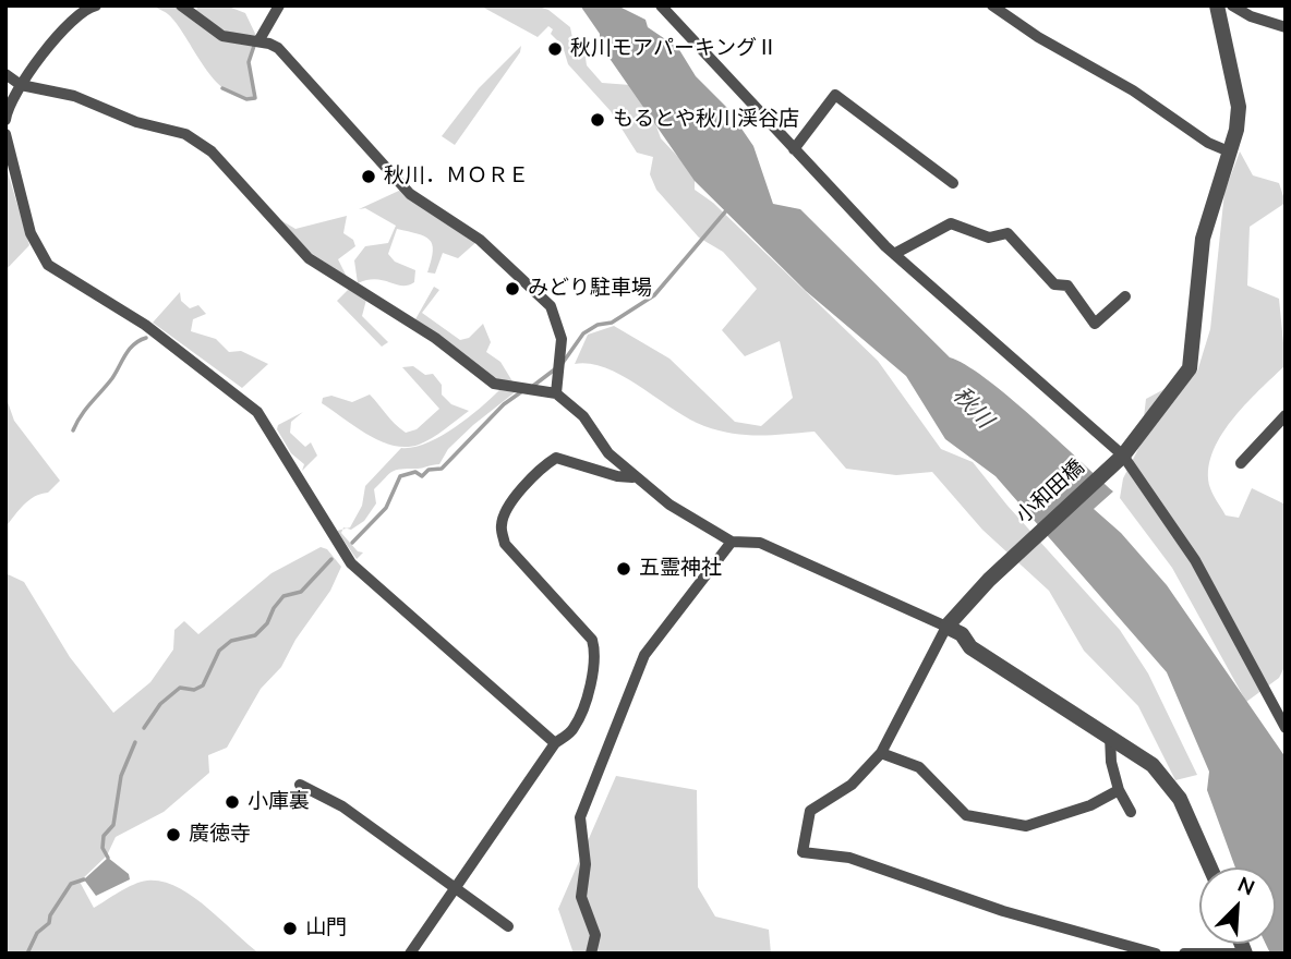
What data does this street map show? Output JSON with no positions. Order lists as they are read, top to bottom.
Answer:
{
  "streets": {
    "street": ["小和田橋"]
  },
  "water": ["秋川"],
  "places": [
    "秋川モアパーキングⅡ",
    "もるとや秋川渓谷店",
    "秋川．ＭＯＲＥ",
    "みどり駐車場",
    "五霊神社",
    "小庫裏",
    "廣徳寺",
    "山門"
  ],
  "north": "top right"
}
